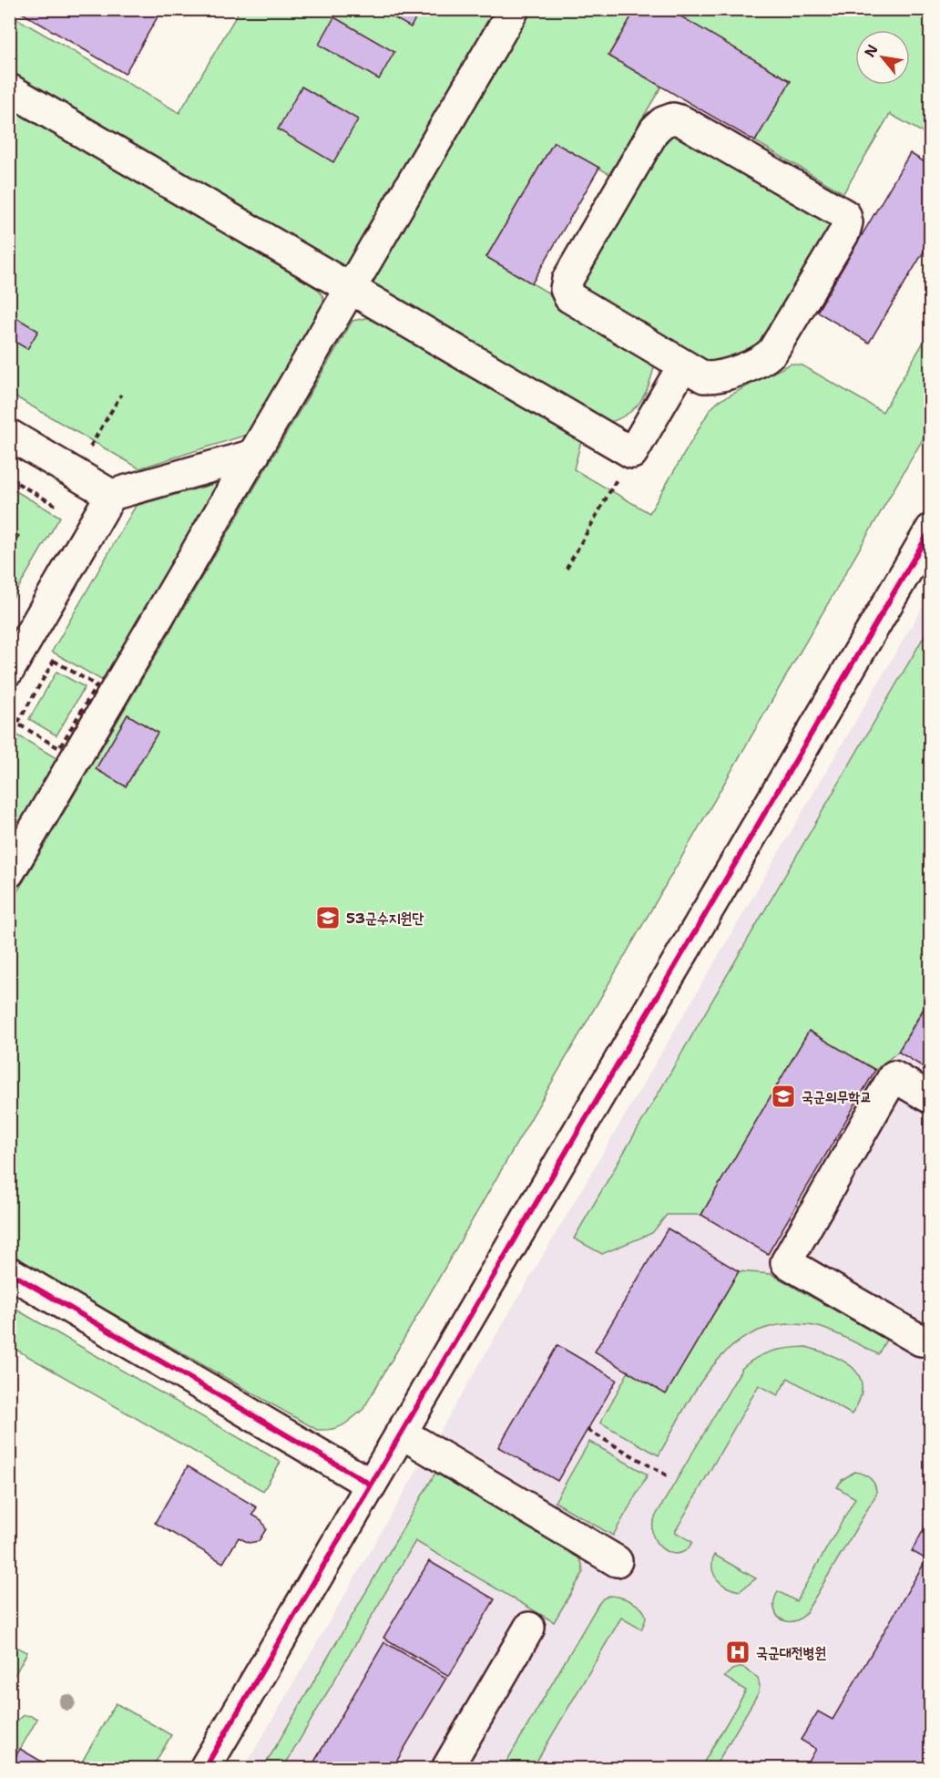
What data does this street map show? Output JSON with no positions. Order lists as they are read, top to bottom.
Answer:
{
  "places": {
    "school or university": ["53군수지원단", "국군의무학교"],
    "hospital": ["국군대전병원"]
  },
  "north": "top left"
}
